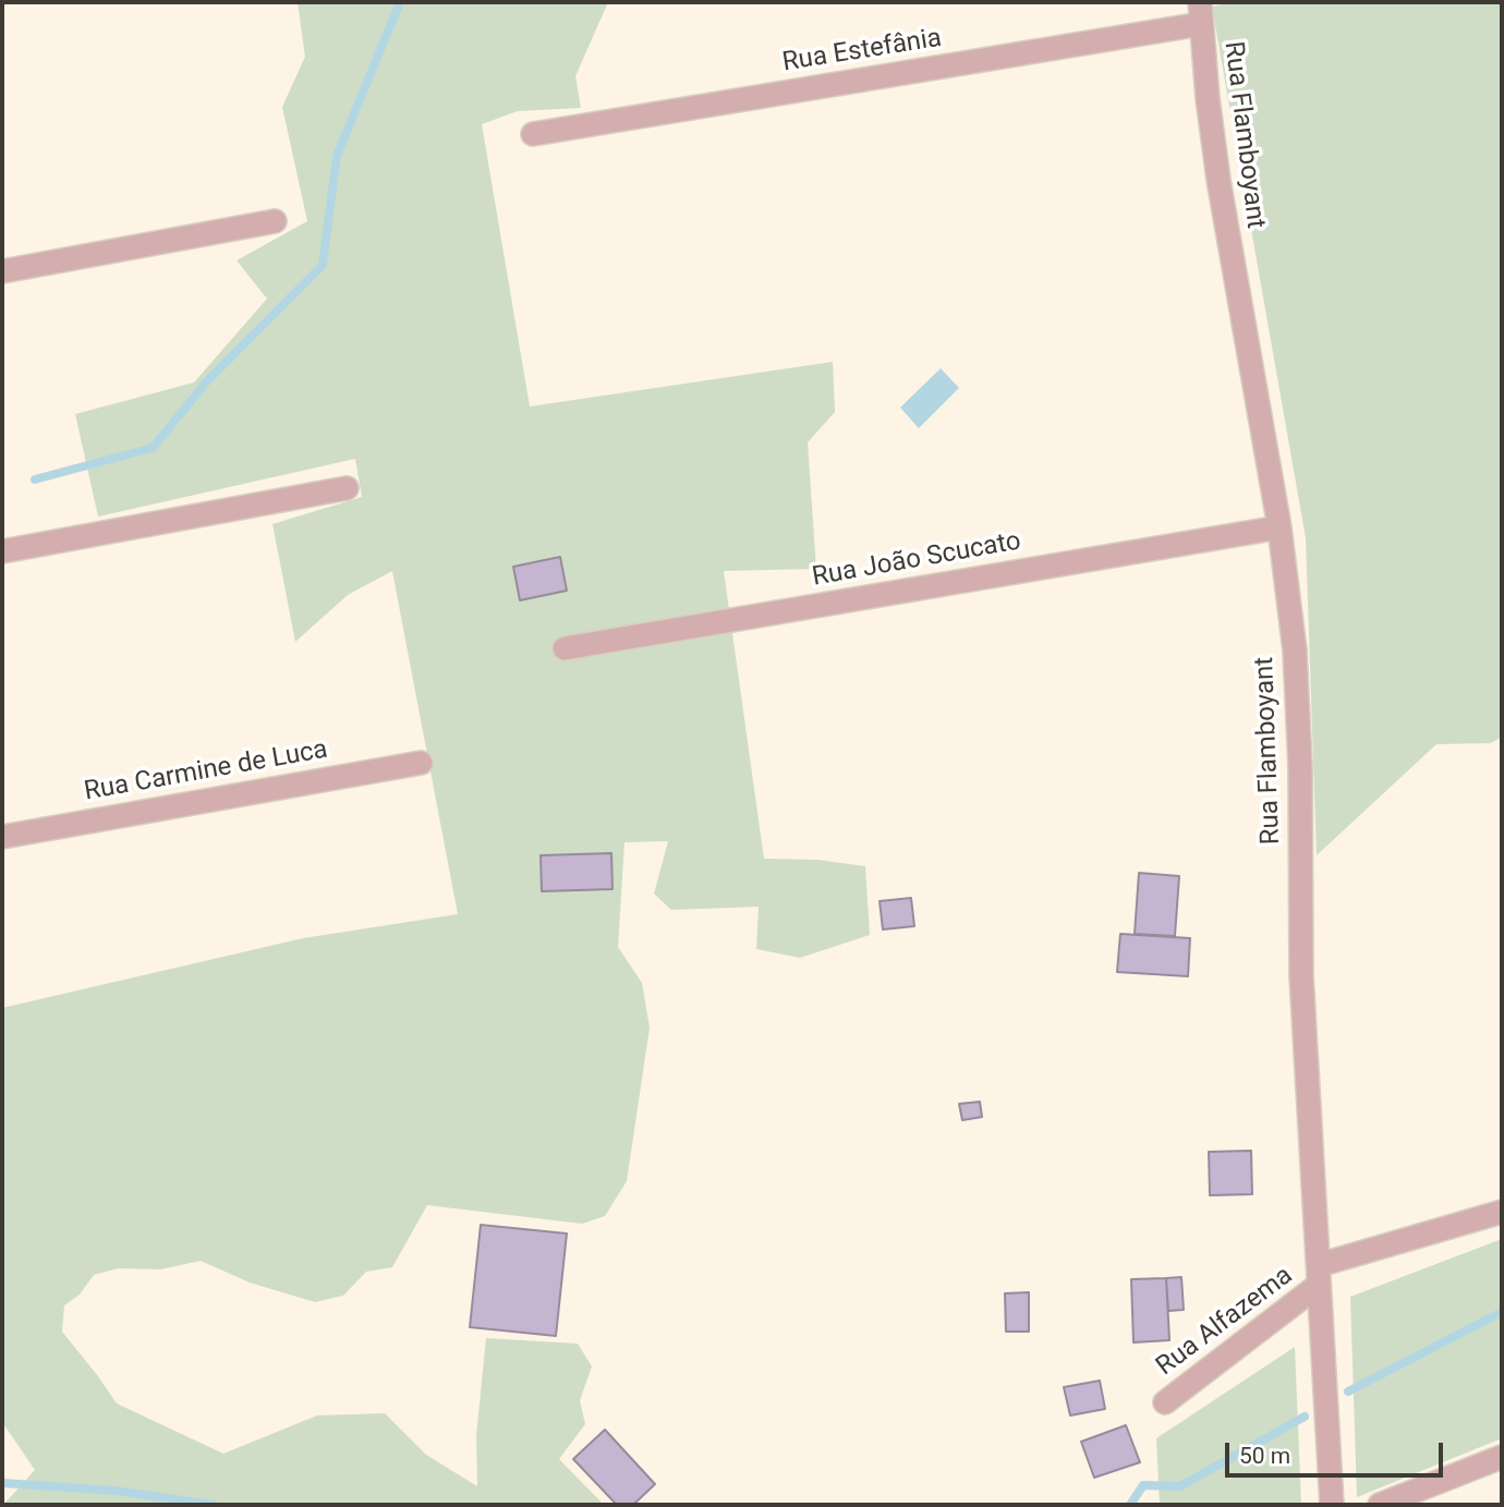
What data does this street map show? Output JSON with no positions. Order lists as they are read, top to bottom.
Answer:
{
  "streets": {
    "street": [
      "Rua Estefânia",
      "Rua Flamboyant",
      "Rua João Scucato",
      "Rua Carmine de Luca",
      "Rua Alfazema"
    ]
  },
  "crossings": [
    ["Rua Estefânia", "Rua Flamboyant"],
    ["Rua Flamboyant", "Rua João Scucato"],
    ["Rua Flamboyant", "Rua Alfazema"]
  ],
  "scale_bar": "50 m"
}
